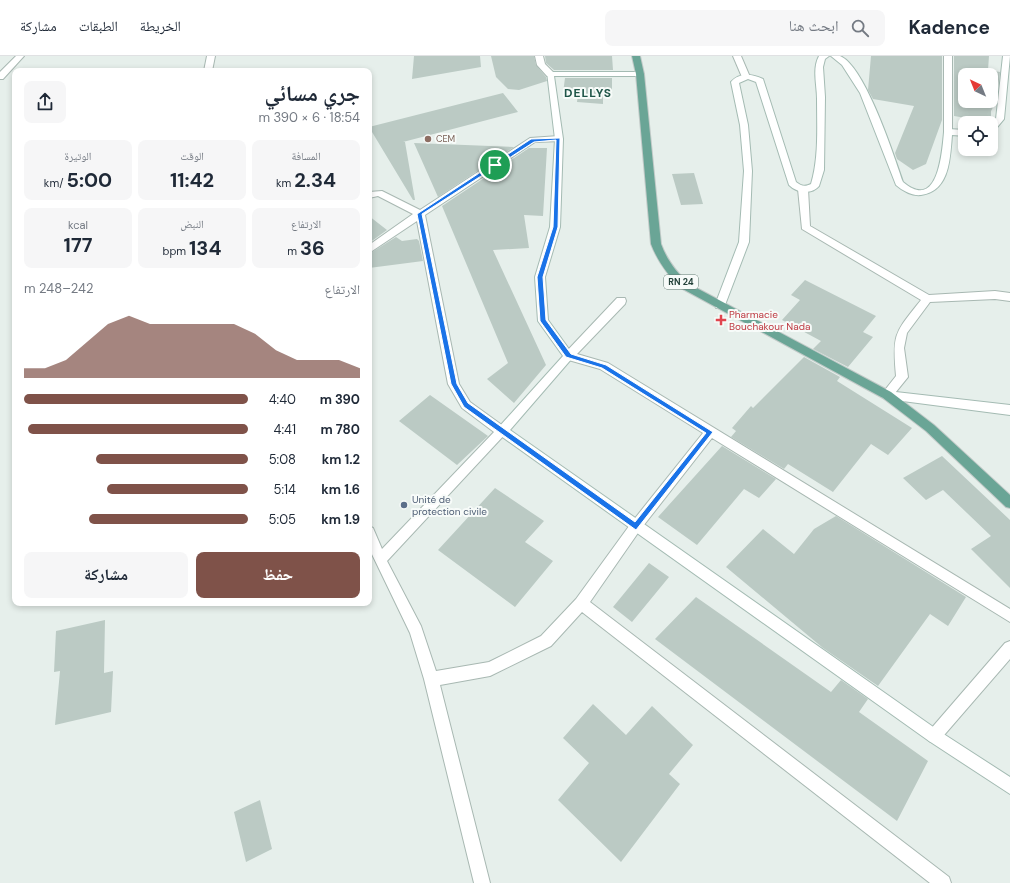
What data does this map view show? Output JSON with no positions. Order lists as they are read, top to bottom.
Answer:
{
  "streets": {
    "main road": ["RN 24"]
  },
  "districts": ["DELLYS"],
  "places": {
    "other": ["CEM", "Unité de protection civile"],
    "health": ["Pharmacie Bouchakour Nada"]
  },
  "north": "top left",
  "page": {
    "header": "Kadence",
    "search": "ابحث هنا",
    "nav": ["الخريطة", "الطبقات", "مشاركة"],
    "heading": ["جري مسائي", "18:54 · 6 × 390 m"],
    "stats": [
      ["المسافة", "2.34 km"],
      ["الوقت", "11:42"],
      ["الوتيرة", "5:00 /km"],
      ["الارتفاع", "36 m"],
      ["النبض", "134 bpm"],
      ["kcal", "177"]
    ],
    "chart": ["الارتفاع", "242–248 m"],
    "list": [
      {
        "name": "390 m",
        "note": "4:40"
      },
      {
        "name": "780 m",
        "note": "4:41"
      },
      {
        "name": "1.2 km",
        "note": "5:08"
      },
      {
        "name": "1.6 km",
        "note": "5:14"
      },
      {
        "name": "1.9 km",
        "note": "5:05"
      }
    ],
    "buttons": ["حفظ", "مشاركة"]
  }
}
